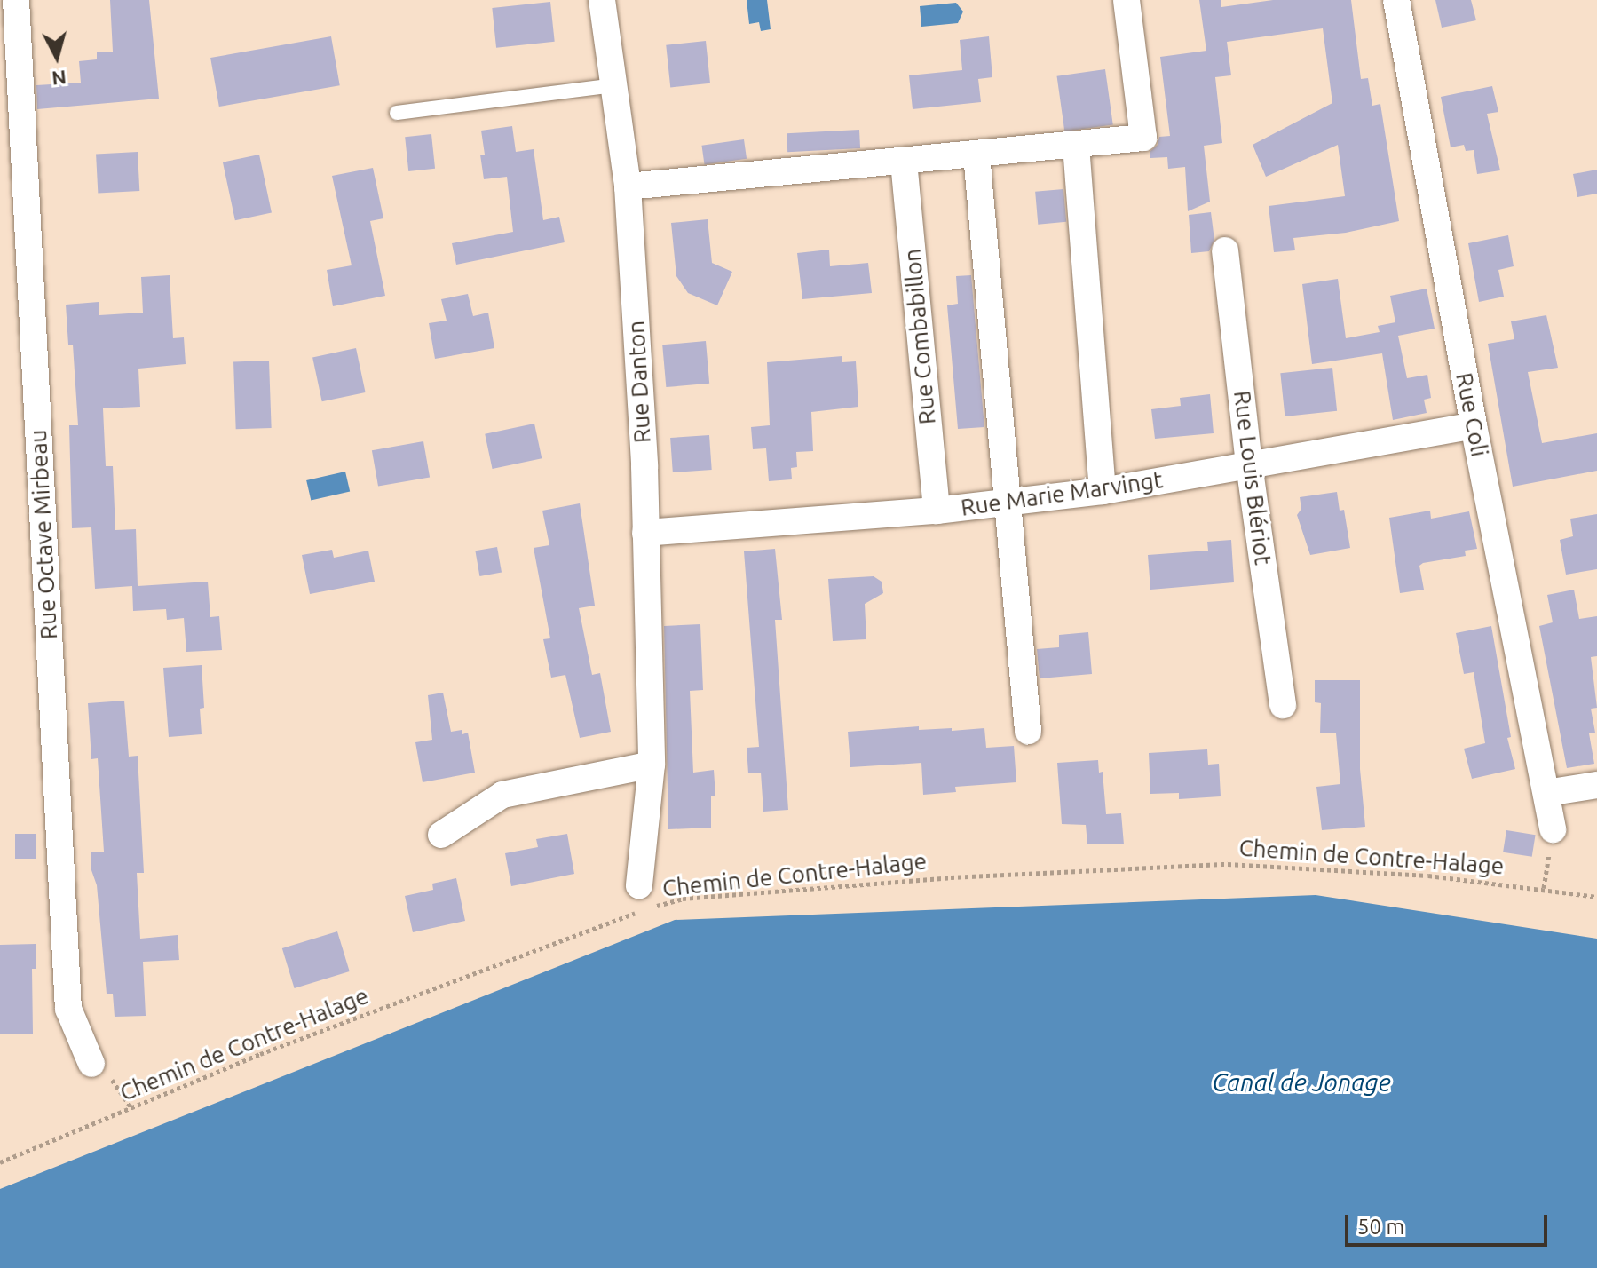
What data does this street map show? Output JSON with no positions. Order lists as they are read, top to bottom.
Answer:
{
  "streets": {
    "street": [
      "Rue Combabillon",
      "Rue Danton",
      "Rue Coli",
      "Rue Louis Blériot",
      "Rue Marie Marvingt",
      "Rue Octave Mirbeau"
    ],
    "path": ["Chemin de Contre-Halage"]
  },
  "crossings": [
    ["Rue Combabillon", "Rue Marie Marvingt"],
    ["Rue Danton", "Rue Marie Marvingt"],
    ["Rue Danton", "Chemin de Contre-Halage"],
    ["Rue Coli", "Rue Marie Marvingt"],
    ["Rue Louis Blériot", "Rue Marie Marvingt"]
  ],
  "water": ["Canal de Jonage"],
  "scale_bar": "50 m",
  "north": "bottom"
}
